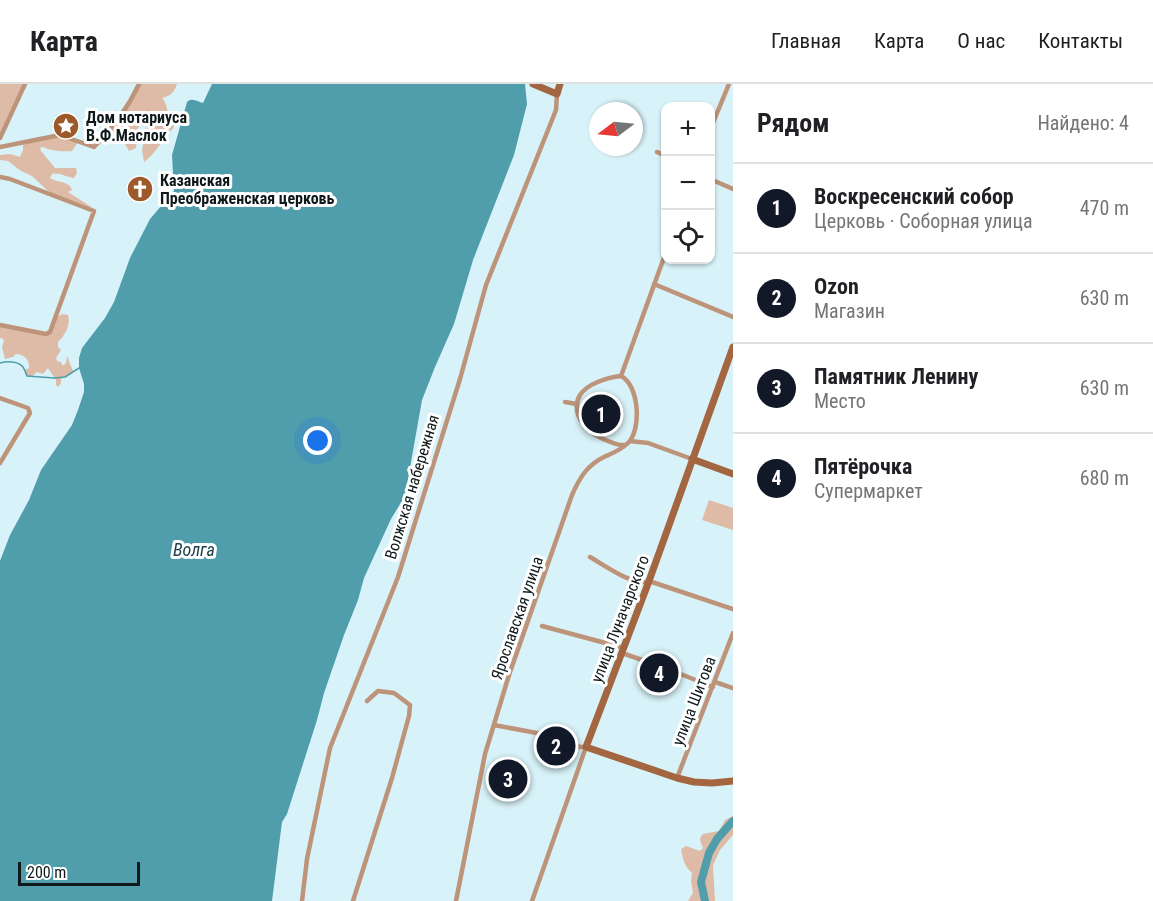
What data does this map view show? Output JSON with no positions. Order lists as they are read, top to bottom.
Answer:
{
  "streets": {
    "street": [
      "Волжская набережная",
      "Ярославская улица",
      "улица Луначарского",
      "улица Шитова"
    ]
  },
  "water": ["Волга"],
  "places": {
    "place": ["Дом нотариуса В.Ф.Маслок"],
    "church": ["Казанская Преображенская церковь"]
  },
  "scale_bar": "200 m",
  "north": "left",
  "page": {
    "header": "Карта",
    "nav": [
      "Главная",
      "Карта",
      "О нас",
      "Контакты"
    ],
    "heading": ["Рядом", "Найдено: 4"],
    "map_buttons": ["+", "−"],
    "list": [
      {
        "mark": "1",
        "name": "Воскресенский собор",
        "note": "Церковь · Соборная улица",
        "value": "470 m"
      },
      {
        "mark": "2",
        "name": "Ozon",
        "note": "Магазин",
        "value": "630 m"
      },
      {
        "mark": "3",
        "name": "Памятник Ленину",
        "note": "Место",
        "value": "630 m"
      },
      {
        "mark": "4",
        "name": "Пятёрочка",
        "note": "Супермаркет",
        "value": "680 m"
      }
    ],
    "pins": [
      "1",
      "4",
      "2",
      "3"
    ],
    "scale": "200 m"
  }
}
